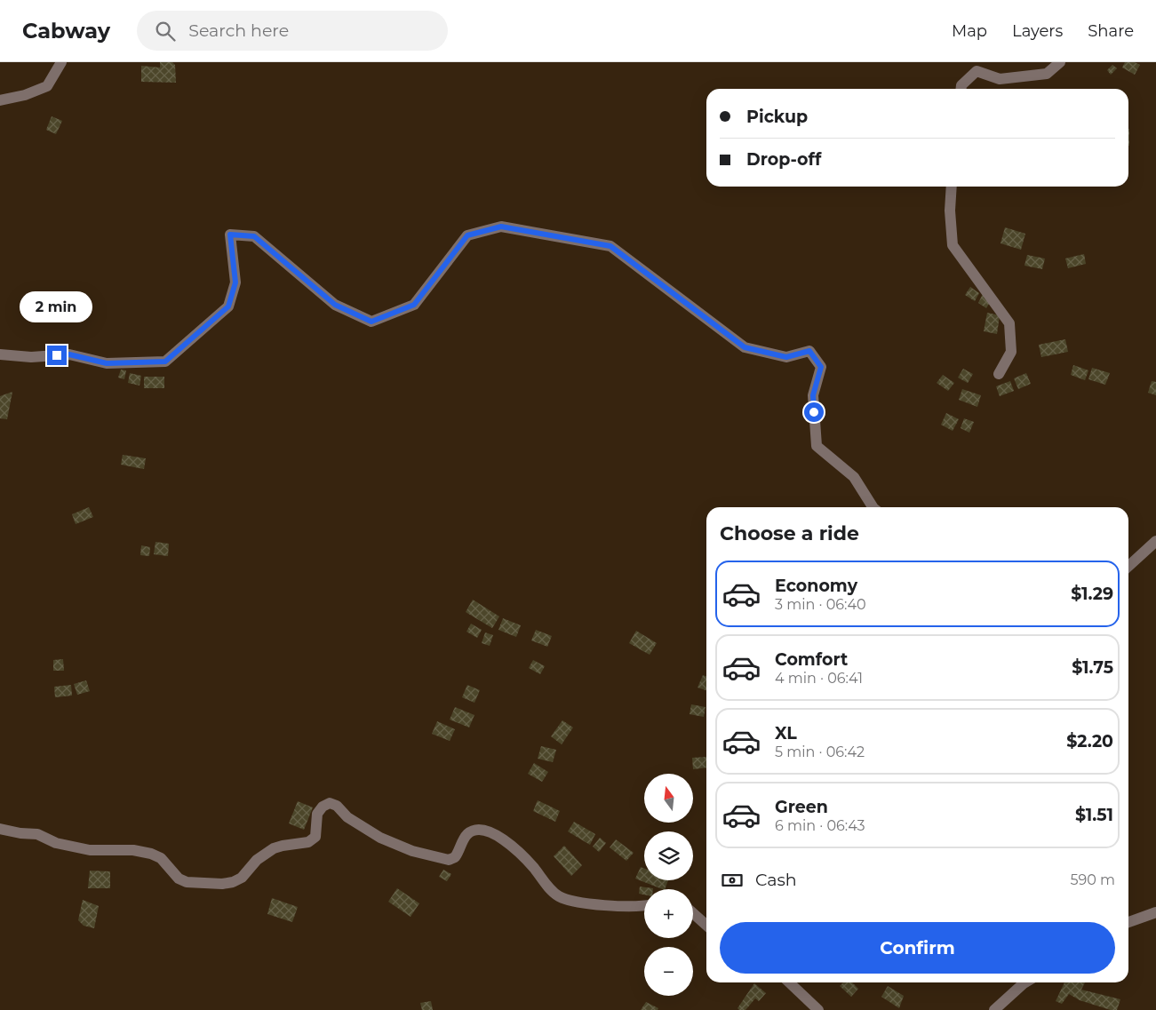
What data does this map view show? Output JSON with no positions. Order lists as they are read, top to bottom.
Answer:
{
  "north": "top",
  "page": {
    "header": "Cabway",
    "search": "Search here",
    "nav": ["Map", "Layers", "Share"],
    "banner": ["Pickup", "Drop-off"],
    "bubble": "2 min",
    "heading": "Choose a ride",
    "list": [
      {
        "name": "Economy",
        "note": "3 min · 06:40",
        "value": "$1.29"
      },
      {
        "name": "Comfort",
        "note": "4 min · 06:41",
        "value": "$1.75"
      },
      {
        "name": "XL",
        "note": "5 min · 06:42",
        "value": "$2.20"
      },
      {
        "name": "Green",
        "note": "6 min · 06:43",
        "value": "$1.51"
      }
    ],
    "map_buttons": ["+", "−"],
    "pay": ["Cash", "590 m"],
    "buttons": "Confirm"
  }
}
